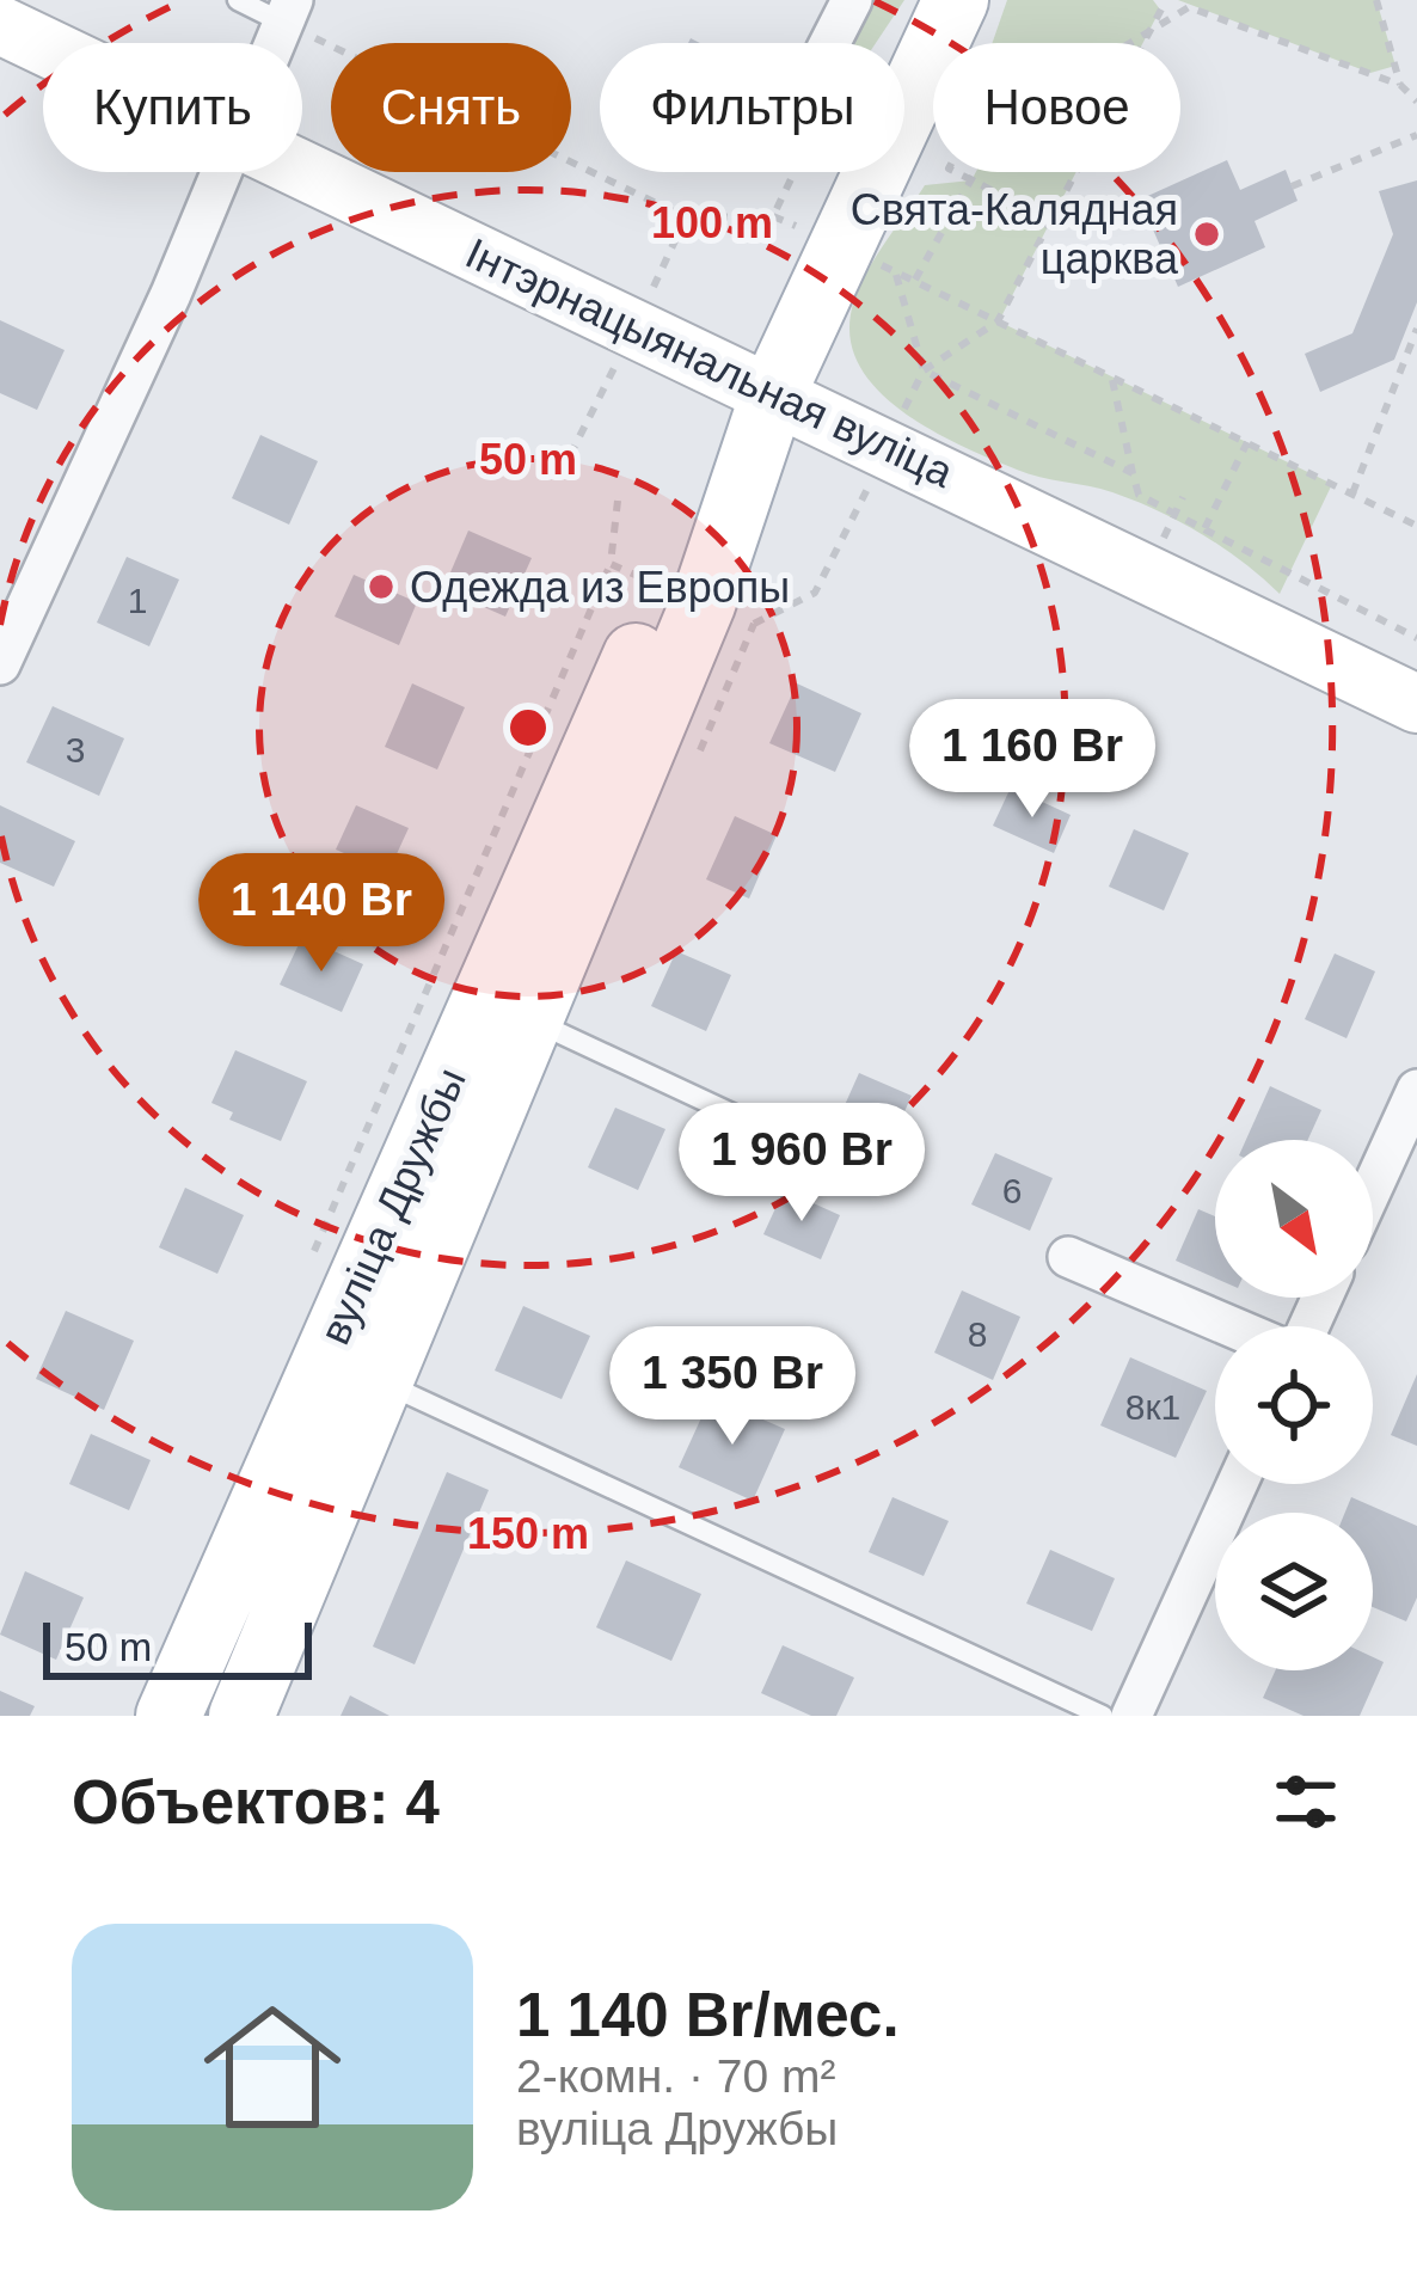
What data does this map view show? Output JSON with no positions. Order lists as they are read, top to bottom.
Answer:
{
  "streets": {
    "main road": ["Інтэрнацыянальная вуліца", "вуліца Дружбы"]
  },
  "crossings": [
    ["Інтэрнацыянальная вуліца", "вуліца Дружбы"]
  ],
  "places": ["Свята-Калядная царква", "Одежда из Европы"],
  "house_numbers": [
    "1",
    "3",
    "6",
    "8",
    "8к1"
  ],
  "scale_bar": "50 m",
  "north": "bottom right",
  "page": {
    "chip": [
      "Купить",
      "Снять",
      "Фильтры",
      "Новое"
    ],
    "price": [
      "1 160 Br",
      "1 140 Br",
      "1 960 Br",
      "1 350 Br"
    ],
    "scale": "50 m",
    "heading": "Объектов: 4",
    "list": [
      {
        "name": "1 140 Br/мес.",
        "note": "2-комн. · 70 m² · вуліца Дружбы"
      }
    ]
  },
  "rings": ["100 m", "50 m", "150 m"]
}
